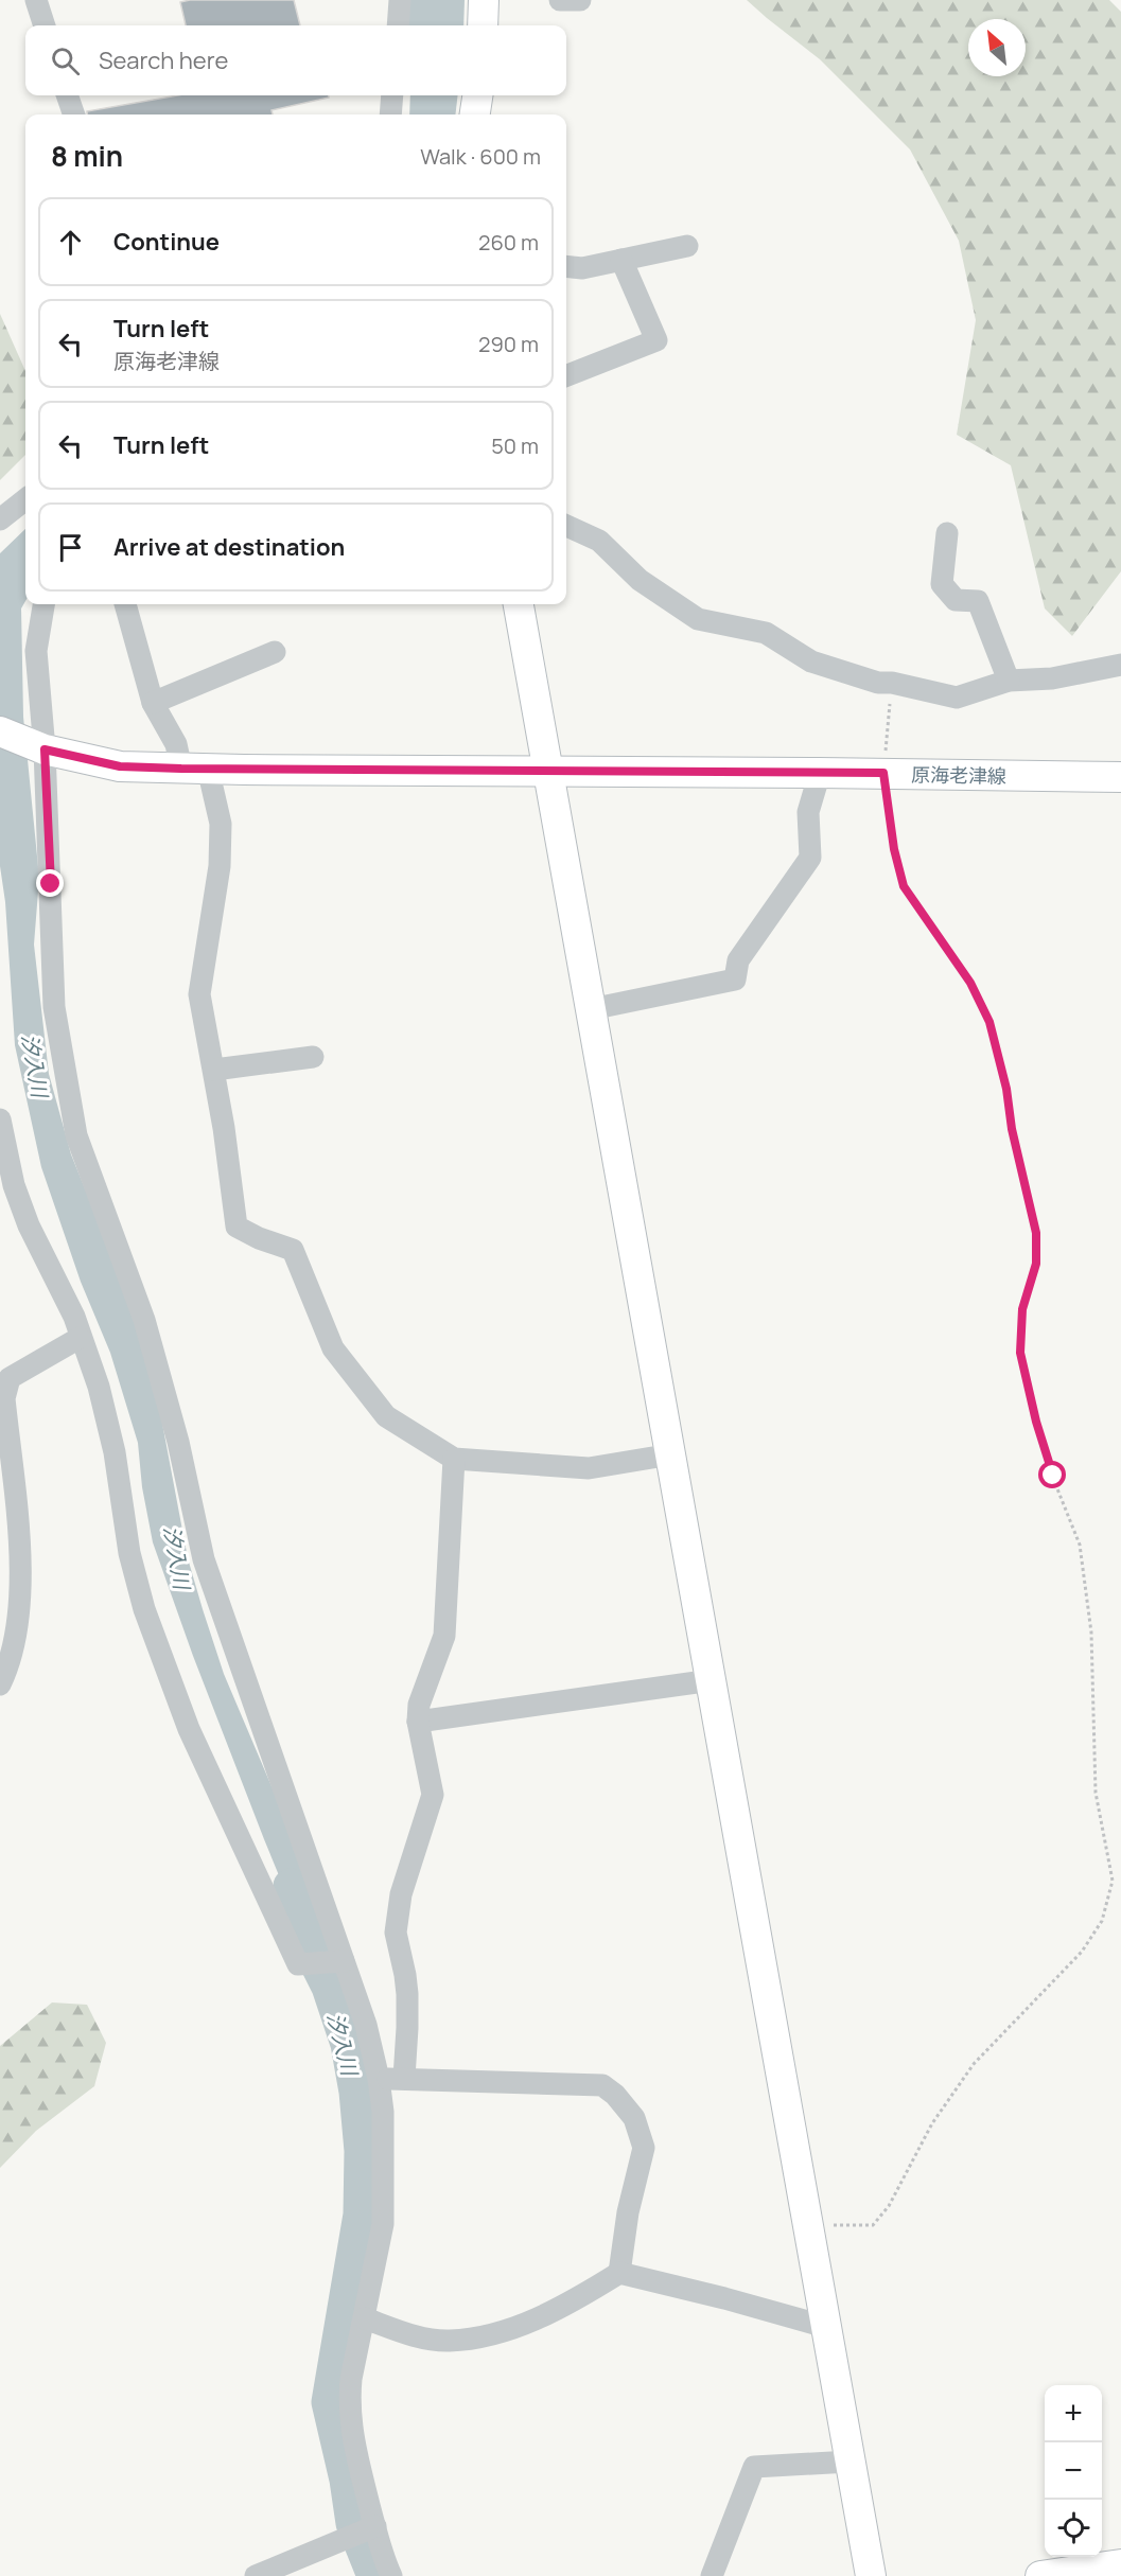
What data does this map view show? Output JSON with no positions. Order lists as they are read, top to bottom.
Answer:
{
  "streets": {
    "street": ["原海老津線"]
  },
  "water": ["汐入川"],
  "north": "top left",
  "page": {
    "search": "Search here",
    "heading": ["8 min", "Walk · 600 m"],
    "list": [
      ["Continue", "260 m"],
      ["Turn left", "原海老津線", "290 m"],
      ["Turn left", "50 m"],
      "Arrive at destination"
    ],
    "map_buttons": ["+", "−"]
  }
}
